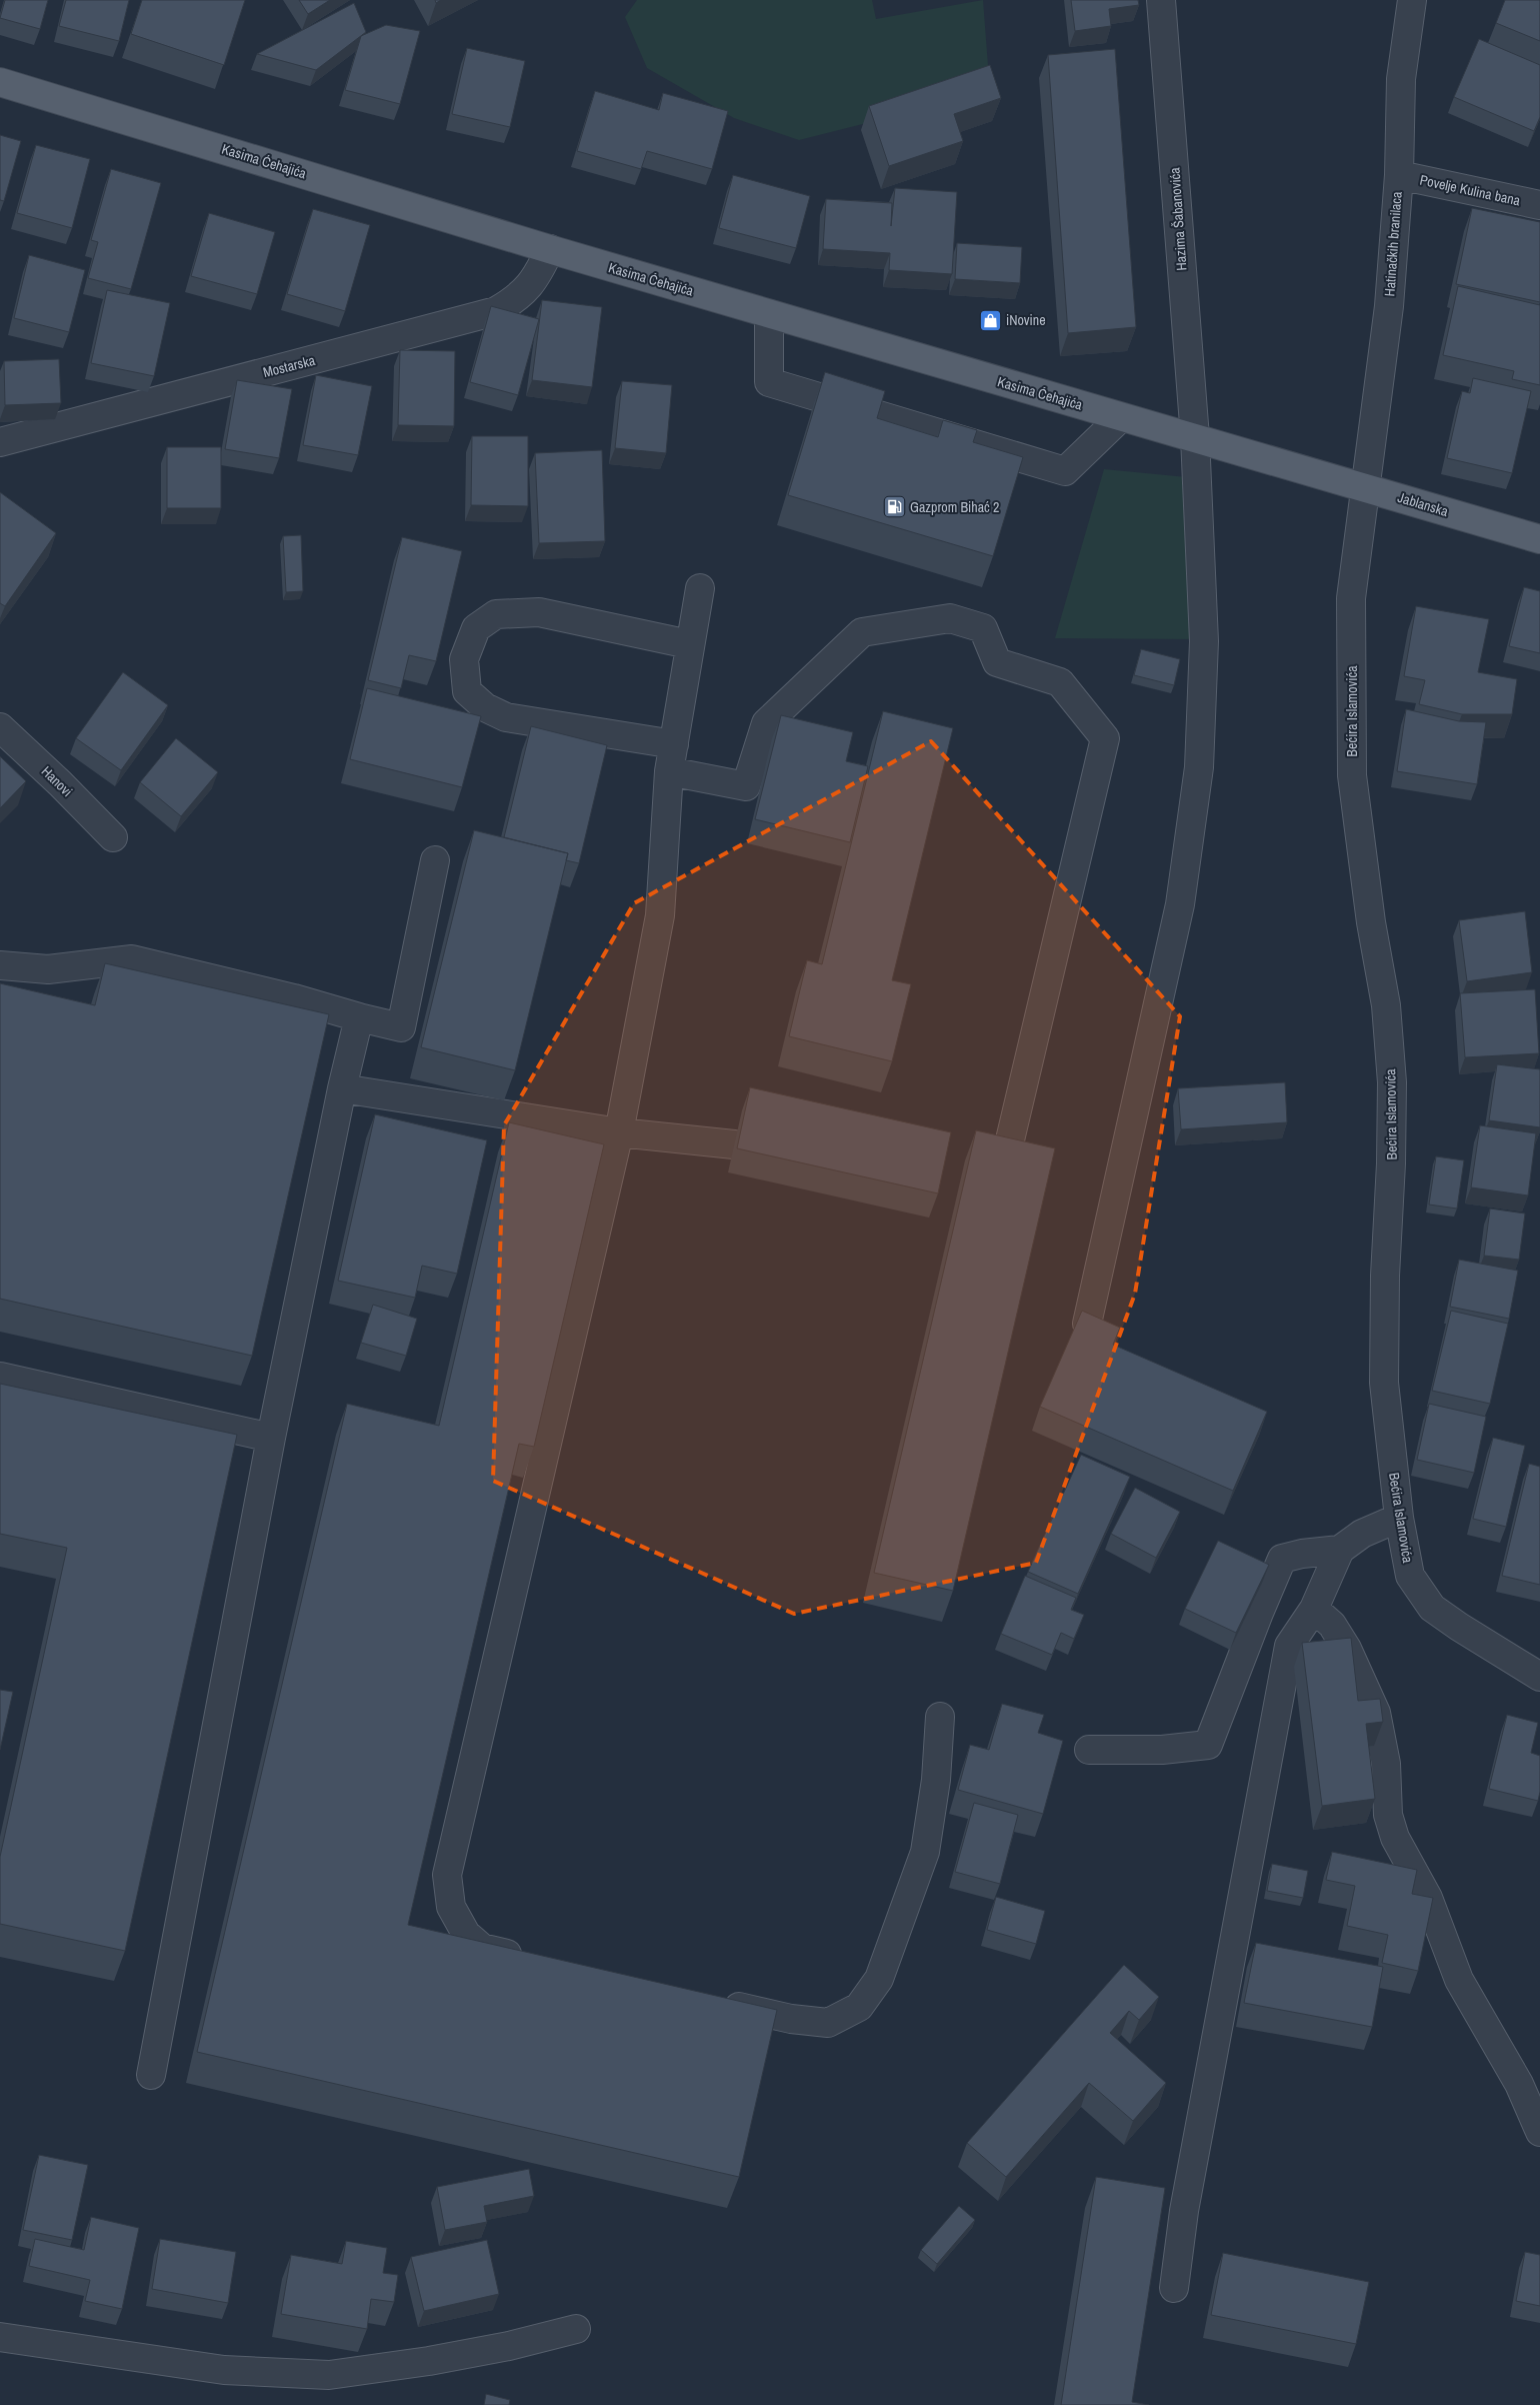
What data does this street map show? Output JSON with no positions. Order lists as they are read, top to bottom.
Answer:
{
  "streets": {
    "main road": ["Kasima Ćehajića", "Jablanska"],
    "street": [
      "Povelje Kulina bana",
      "Hazima Šabanovića",
      "Hatinačkih branilaca",
      "Mostarska",
      "Bećira Islamovića",
      "Hanovi"
    ]
  },
  "crossings": [
    ["Kasima Ćehajića", "Hazima Šabanovića"],
    ["Kasima Ćehajića", "Mostarska"],
    ["Kasima Ćehajića", "Jablanska"],
    ["Povelje Kulina bana", "Hatinačkih branilaca"],
    ["Hatinačkih branilaca", "Jablanska"],
    ["Hatinačkih branilaca", "Bećira Islamovića"],
    ["Jablanska", "Bećira Islamovića"]
  ],
  "places": {
    "shop": ["iNovine"],
    "fuel station": ["Gazprom Bihać 2"]
  }
}
